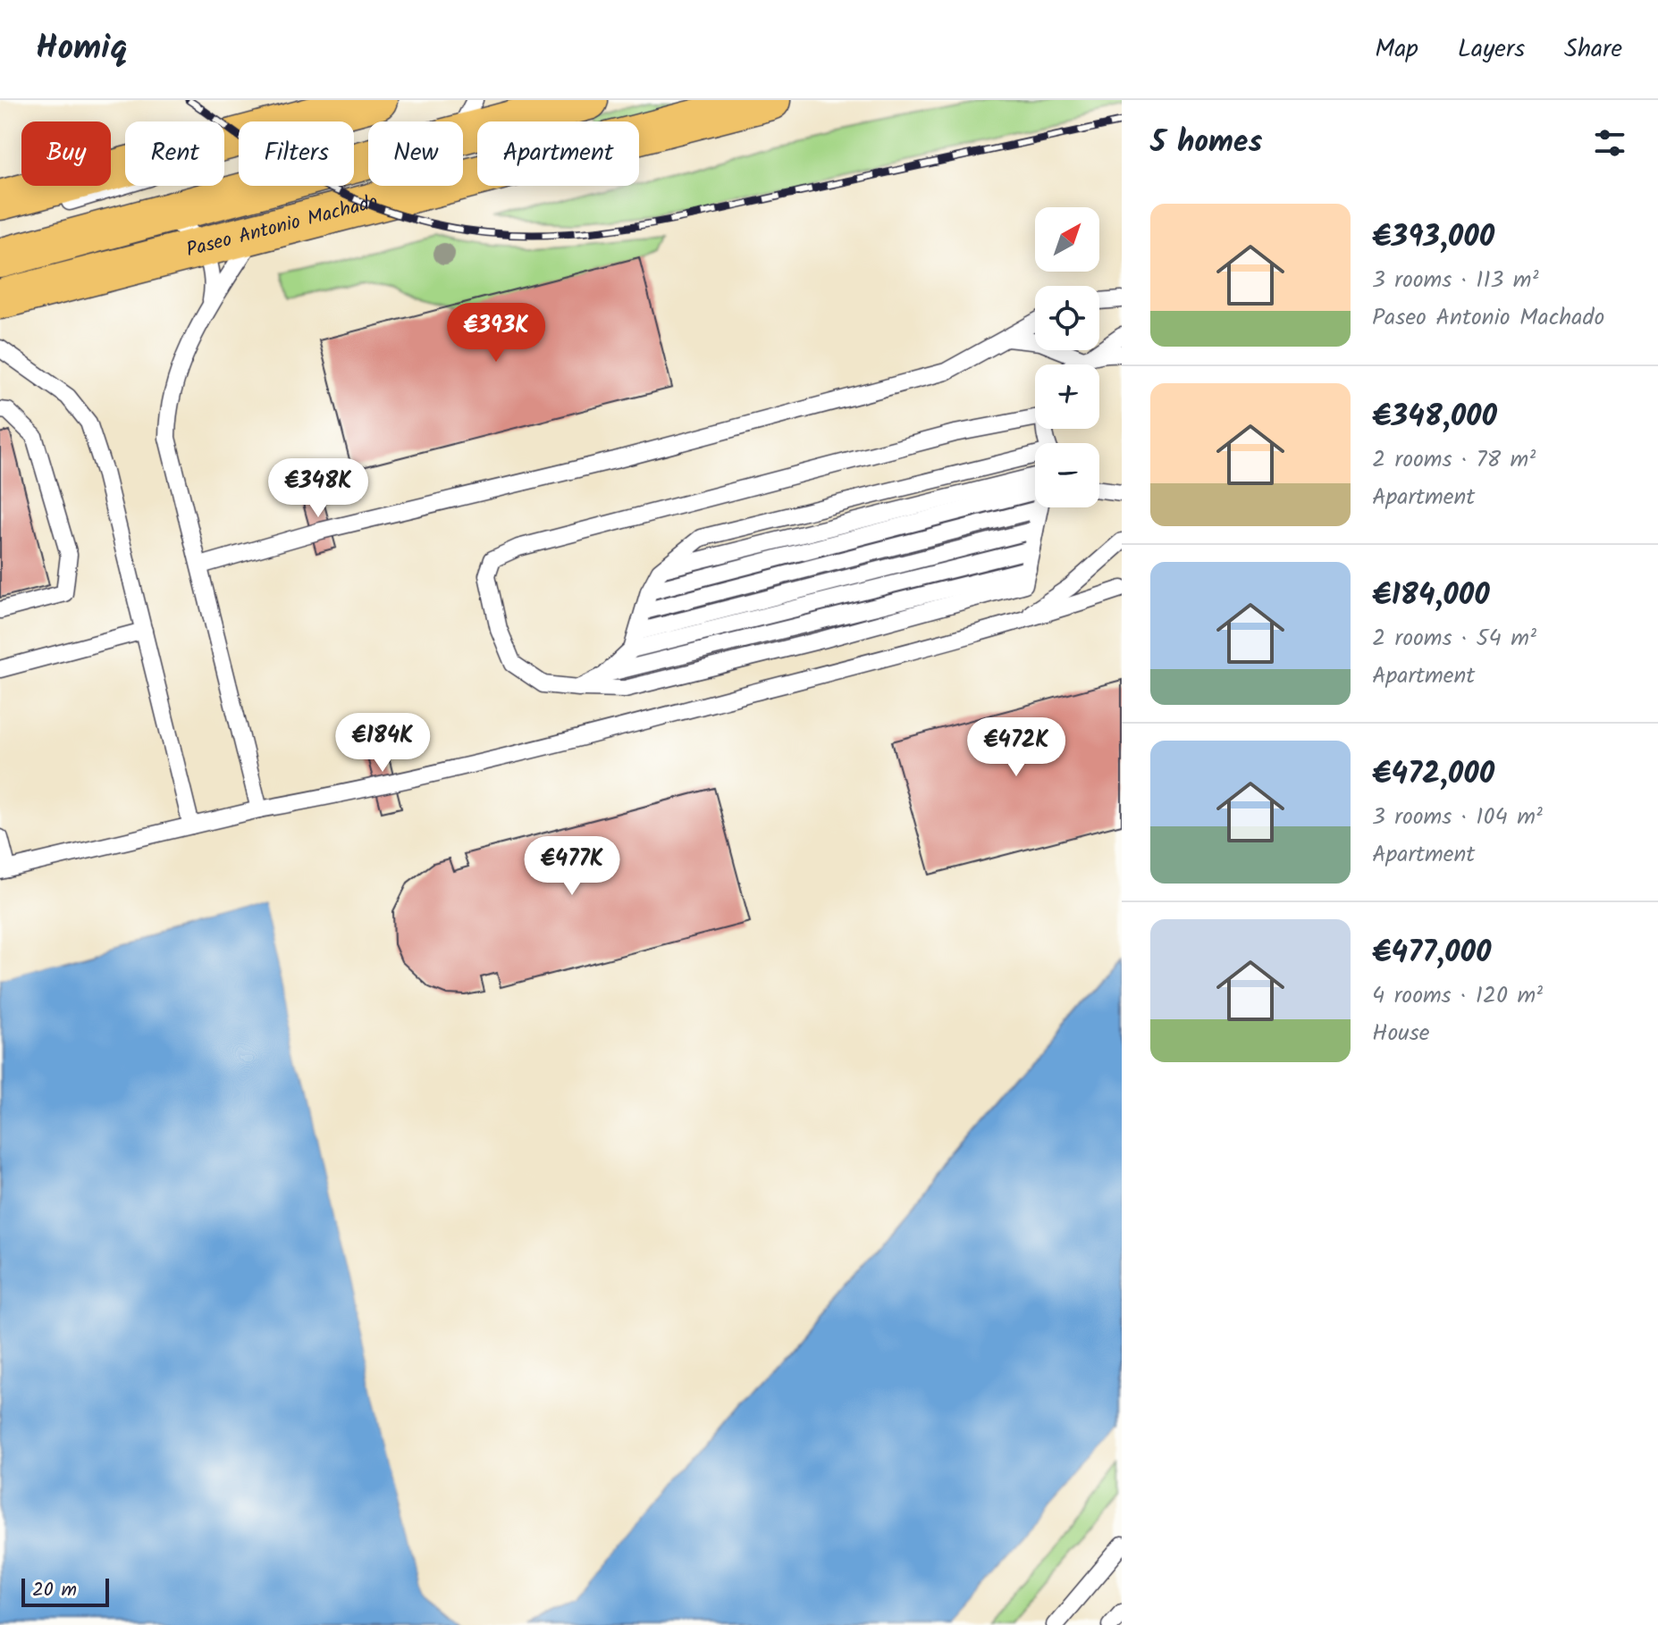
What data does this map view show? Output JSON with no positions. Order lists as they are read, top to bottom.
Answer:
{
  "streets": {
    "main road": ["Paseo Antonio Machado"]
  },
  "scale_bar": "20 m",
  "north": "top right",
  "page": {
    "header": "Homiq",
    "nav": ["Map", "Layers", "Share"],
    "heading": "5 homes",
    "chip": [
      "Buy",
      "Rent",
      "Filters",
      "New",
      "Apartment"
    ],
    "list": [
      {
        "name": "€393,000",
        "note": "3 rooms · 113 m² · Paseo Antonio Machado"
      },
      {
        "name": "€348,000",
        "note": "2 rooms · 78 m² · Apartment"
      },
      {
        "name": "€184,000",
        "note": "2 rooms · 54 m² · Apartment"
      },
      {
        "name": "€472,000",
        "note": "3 rooms · 104 m² · Apartment"
      },
      {
        "name": "€477,000",
        "note": "4 rooms · 120 m² · House"
      }
    ],
    "map_buttons": ["+", "−"],
    "price": [
      "€393K",
      "€348K",
      "€184K",
      "€472K",
      "€477K"
    ],
    "scale": "20 m"
  }
}
